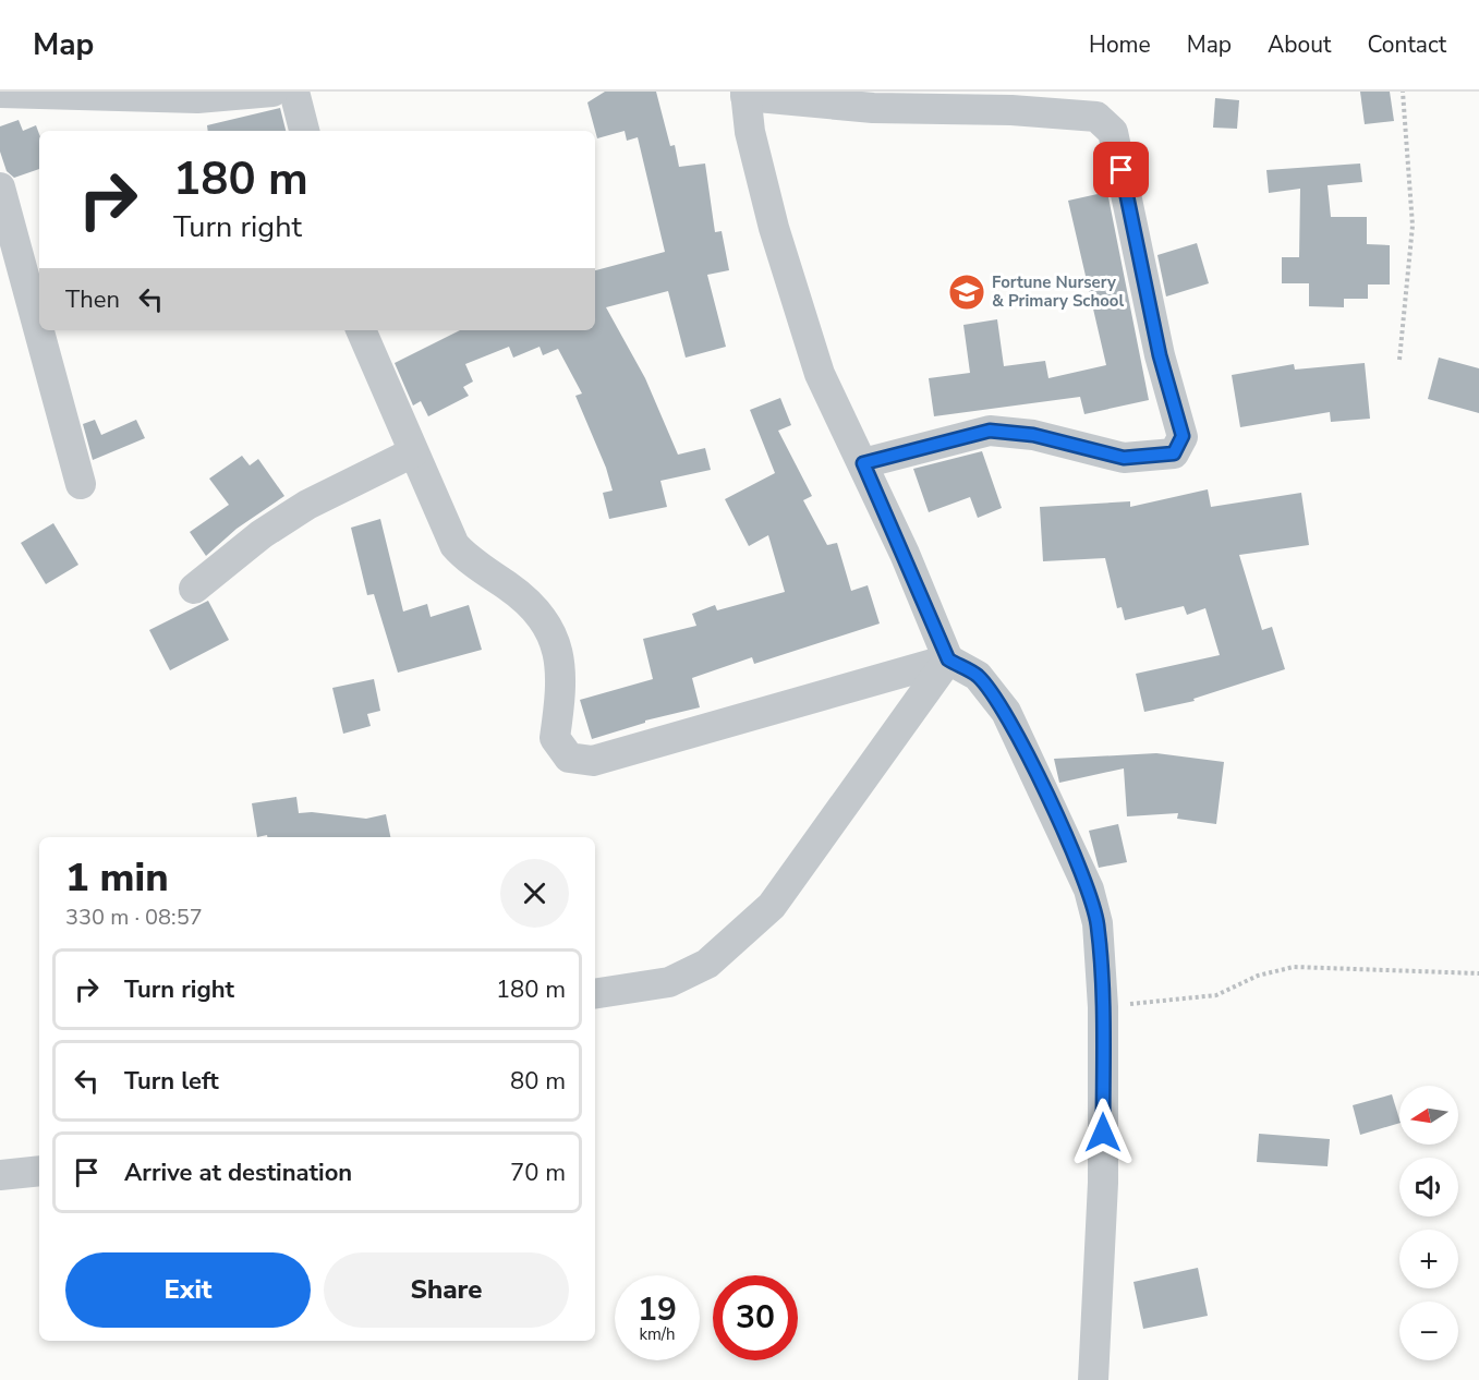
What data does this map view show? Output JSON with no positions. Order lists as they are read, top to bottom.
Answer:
{
  "places": {
    "school or university": ["Fortune Nursery & Primary School"]
  },
  "north": "left",
  "page": {
    "header": "Map",
    "nav": [
      "Home",
      "Map",
      "About",
      "Contact"
    ],
    "turn": ["180 m", "Turn right"],
    "then": "Then",
    "heading": ["1 min", "330 m · 08:57"],
    "list": [
      {
        "name": "Turn right",
        "value": "180 m"
      },
      {
        "name": "Turn left",
        "value": "80 m"
      },
      {
        "name": "Arrive at destination",
        "value": "70 m"
      }
    ],
    "map_buttons": ["+", "−"],
    "buttons": ["Exit", "Share"],
    "speed": "19 km/h",
    "limit": "30"
  }
}
